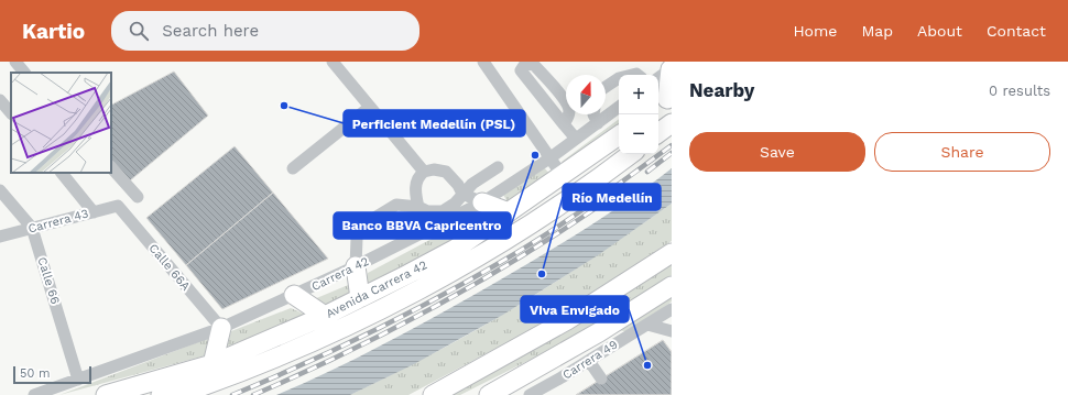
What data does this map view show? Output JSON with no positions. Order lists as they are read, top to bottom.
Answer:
{
  "streets": {
    "highway": ["Avenida Carrera 42"],
    "street": [
      "Carrera 43",
      "Calle 66A",
      "Carrera 42",
      "Calle 66",
      "Carrera 49"
    ]
  },
  "crossings": [
    ["Carrera 43", "Calle 66A"],
    ["Carrera 43", "Calle 66"],
    ["Calle 66A", "Carrera 42"],
    ["Carrera 42", "Calle 66"]
  ],
  "places": [
    "Perficient Medellín (PSL)",
    "Banco BBVA Capricentro",
    "Río Medellín",
    "Viva Envigado"
  ],
  "scale_bar": "50 m",
  "north": "top",
  "page": {
    "header": "Kartio",
    "search": "Search here",
    "nav": [
      "Home",
      "Map",
      "About",
      "Contact"
    ],
    "heading": ["Nearby", "0 results"],
    "map_buttons": ["+", "−"],
    "buttons": ["Save", "Share"],
    "scale": "50 m"
  }
}
